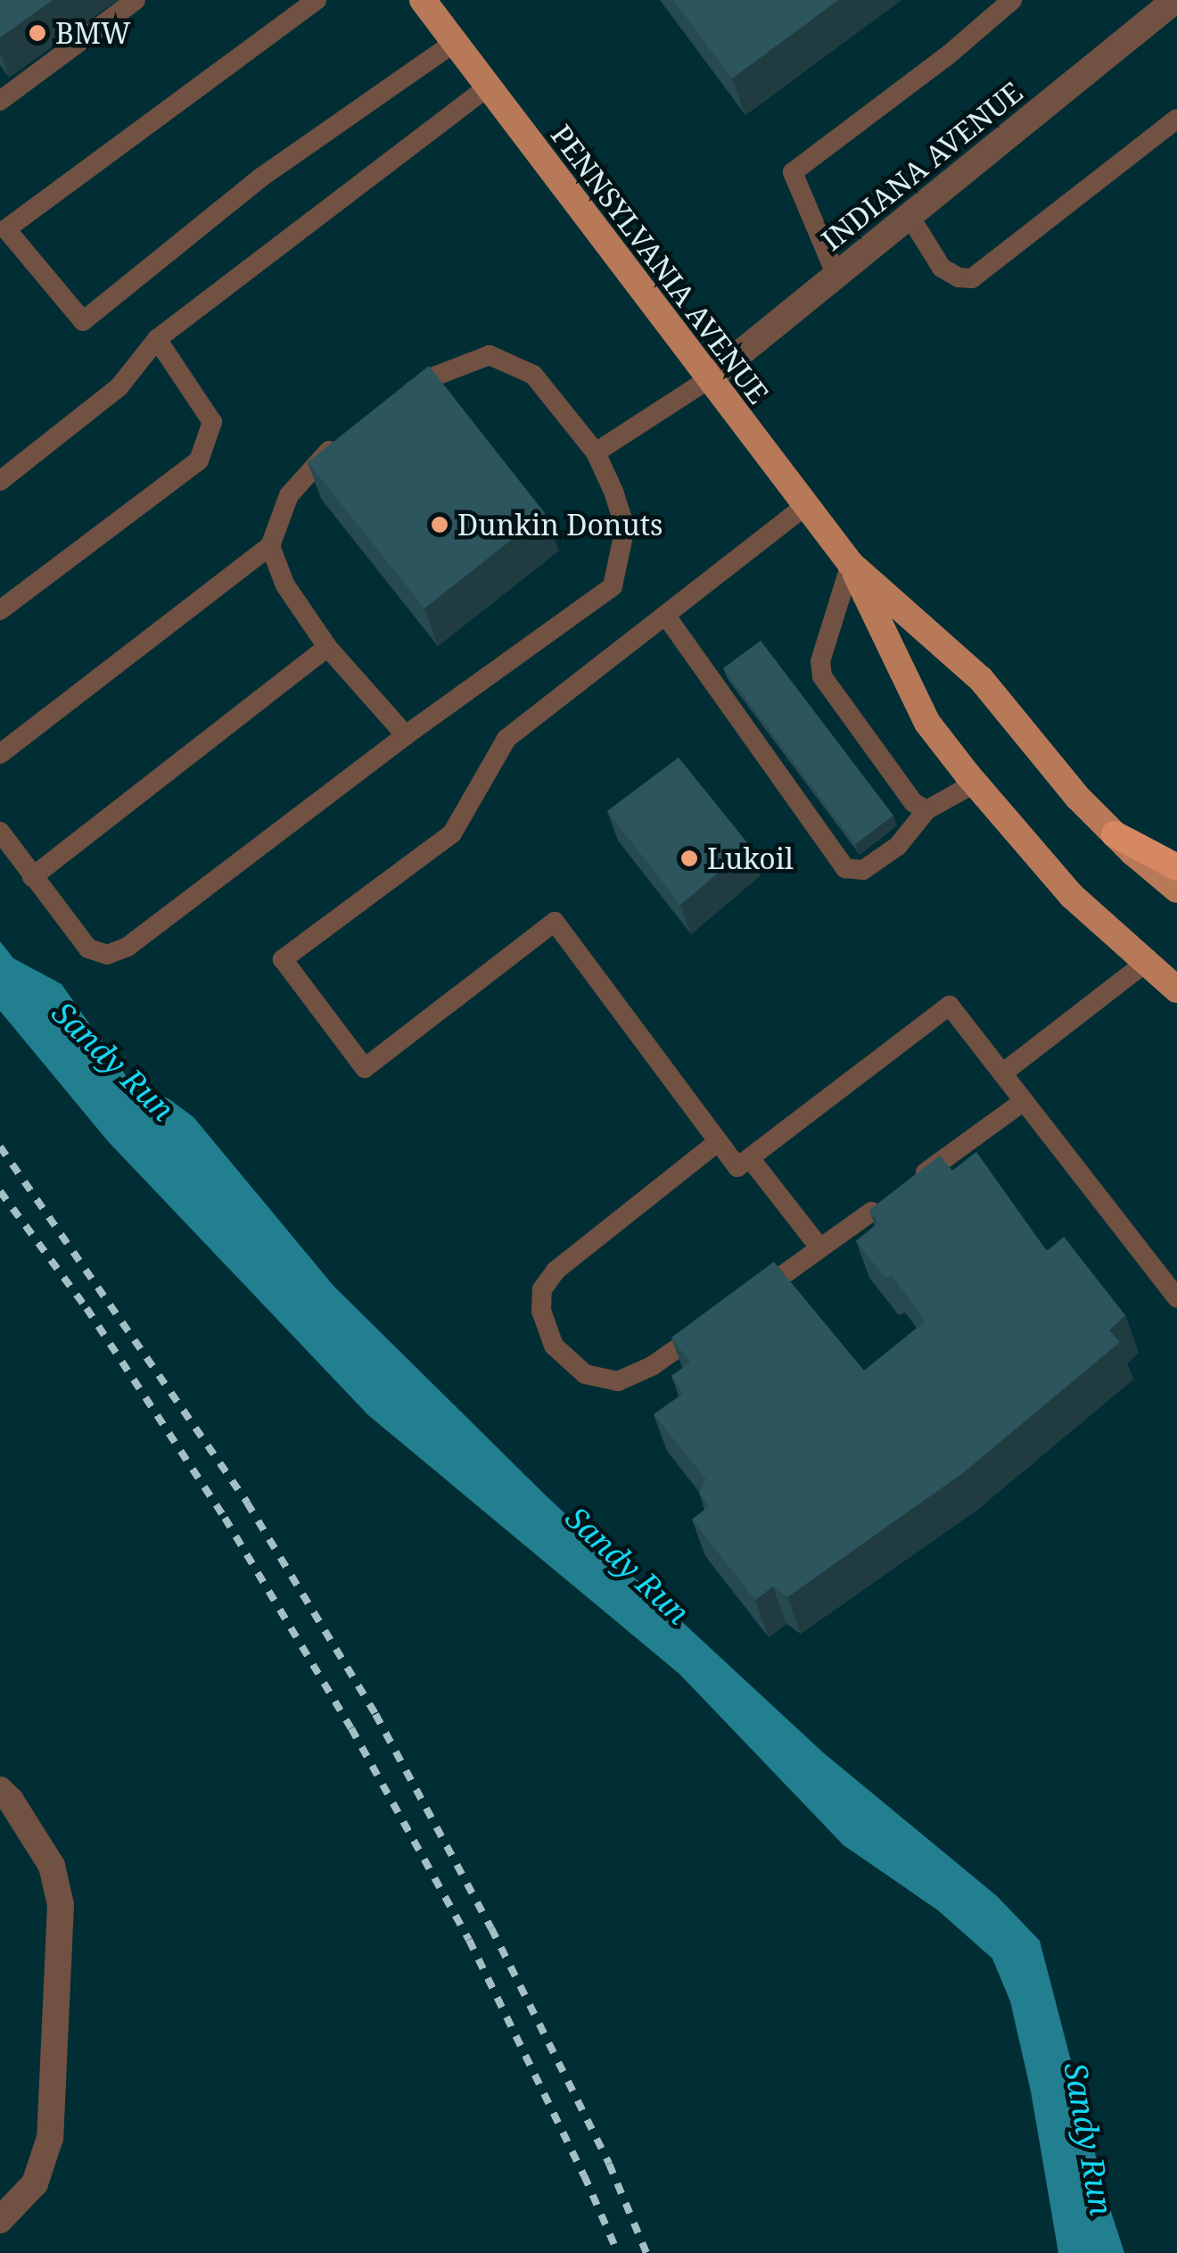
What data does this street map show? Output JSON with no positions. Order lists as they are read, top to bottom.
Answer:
{
  "streets": {
    "main road": ["PENNSYLVANIA AVENUE"],
    "street": ["INDIANA AVENUE"]
  },
  "crossings": [
    ["INDIANA AVENUE", "PENNSYLVANIA AVENUE"]
  ],
  "water": ["Sandy Run"],
  "places": ["BMW", "Dunkin Donuts", "Lukoil"]
}
